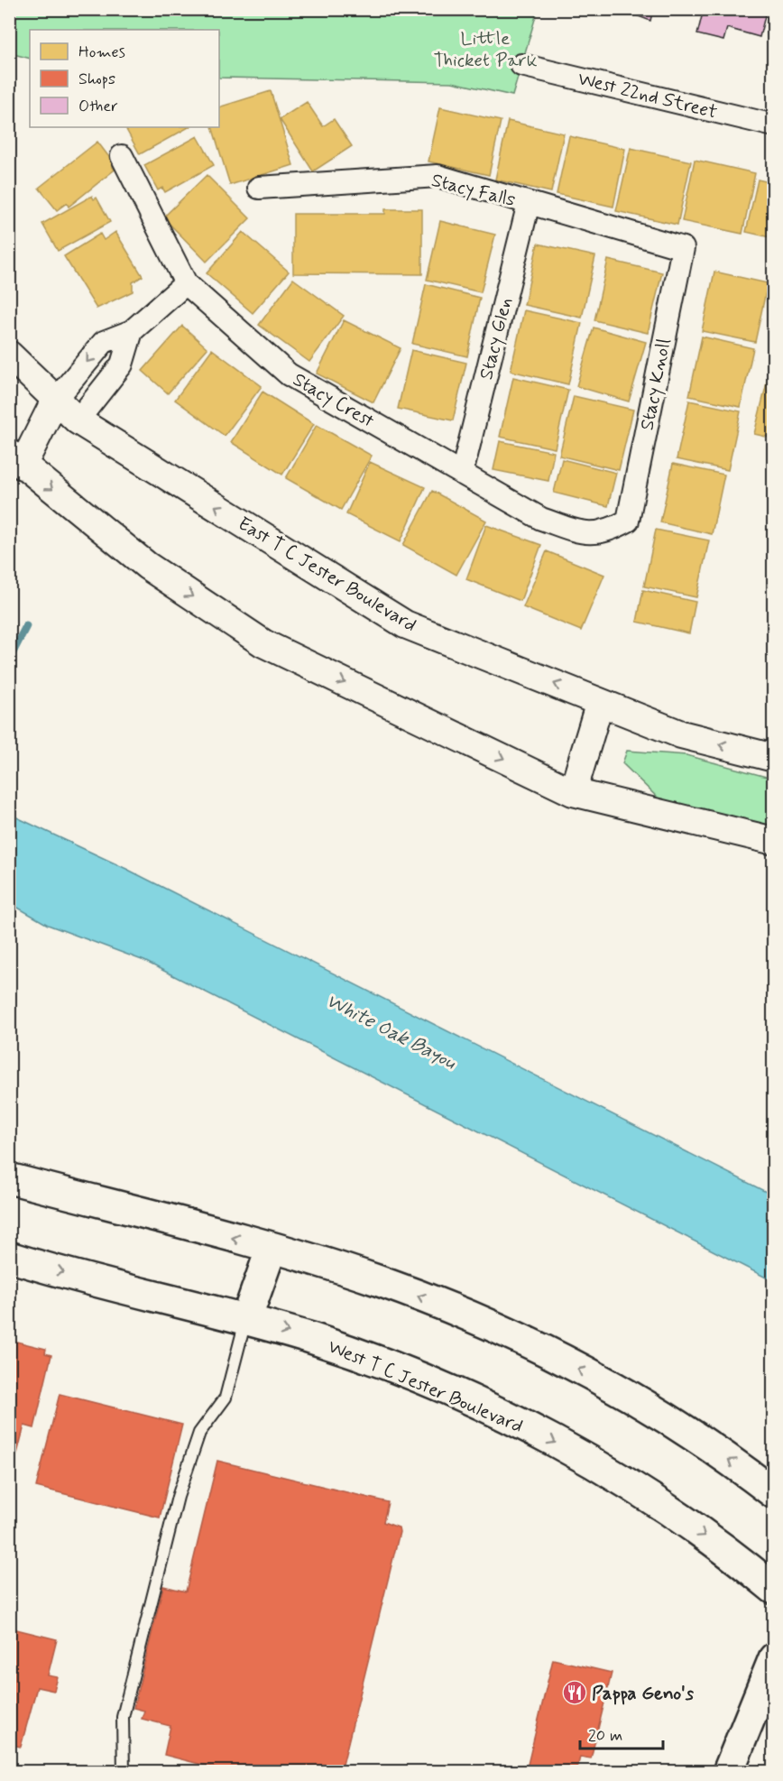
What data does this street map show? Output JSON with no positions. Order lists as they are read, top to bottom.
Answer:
{
  "streets": {
    "main road": ["West T C Jester Boulevard"],
    "street": [
      "West 22nd Street",
      "Stacy Falls",
      "Stacy Glen",
      "Stacy Knoll",
      "Stacy Crest",
      "East T C Jester Boulevard"
    ]
  },
  "crossings": [
    ["Stacy Falls", "Stacy Glen"],
    ["Stacy Falls", "Stacy Knoll"],
    ["Stacy Glen", "Stacy Crest"],
    ["Stacy Knoll", "Stacy Crest"]
  ],
  "water": ["White Oak Bayou"],
  "parks": ["Little Thicket Park"],
  "places": {
    "restaurant": ["Pappa Geno's"]
  },
  "legend": ["Homes", "Shops", "Other"],
  "scale_bar": "20 m"
}
